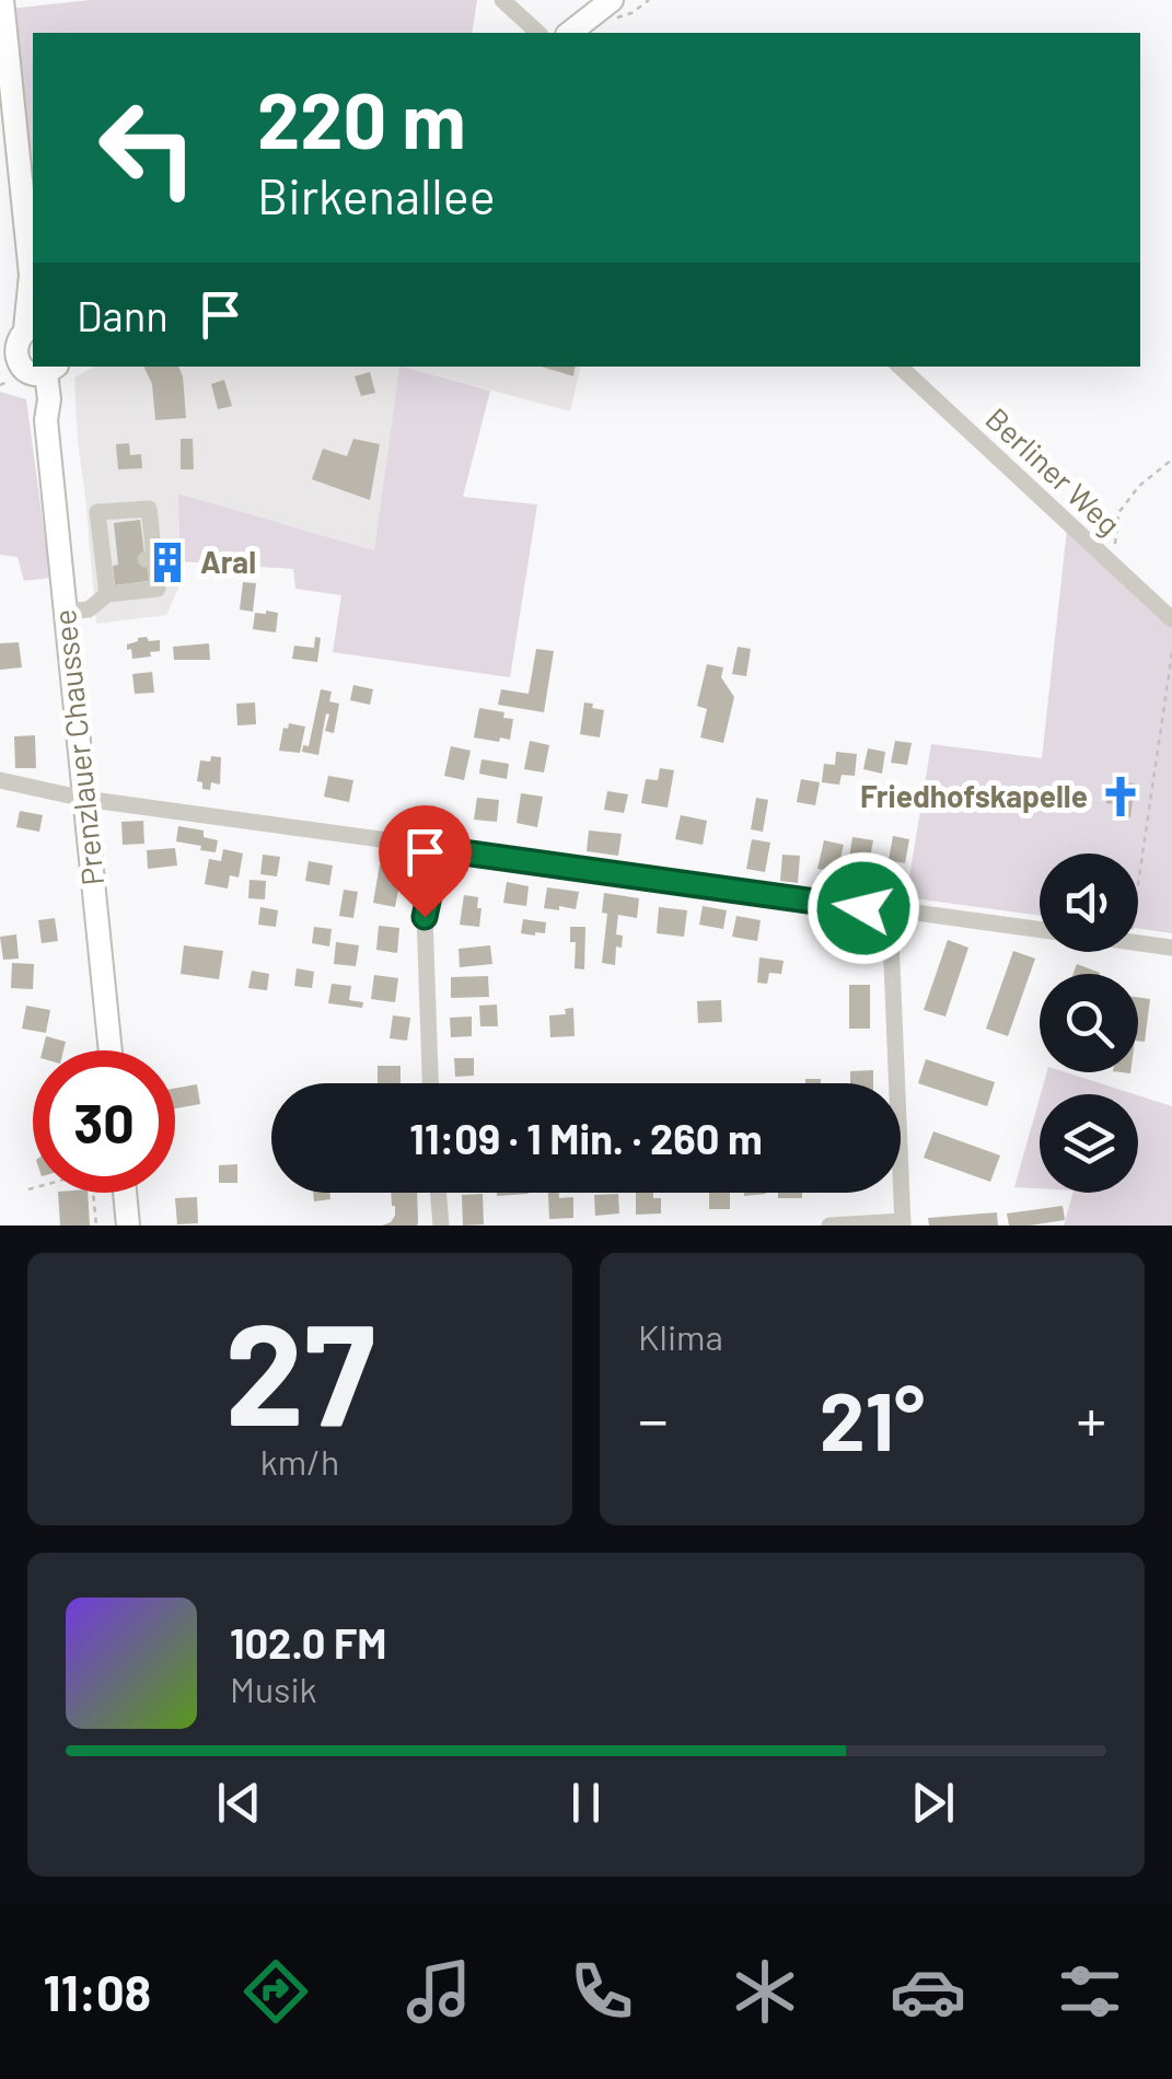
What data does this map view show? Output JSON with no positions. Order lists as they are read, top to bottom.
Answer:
{
  "streets": {
    "main road": ["Prenzlauer Chaussee"],
    "street": ["Berliner Weg"]
  },
  "places": {
    "building": ["Aral"],
    "church": ["Friedhofskapelle"]
  },
  "page": {
    "turn": ["220 m", "Birkenallee"],
    "then": "Dann",
    "limit": "30",
    "trip": "11:09 · 1 Min. · 260 m",
    "tile": [
      ["27", "km/h"],
      "Klima"
    ],
    "heat": ["−", "21°", "+"],
    "song": ["102.0 FM", "Musik"],
    "tabs": "11:08"
  }
}
